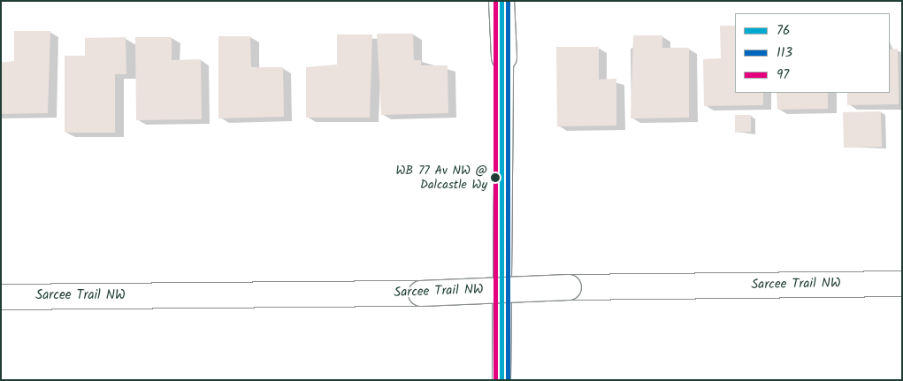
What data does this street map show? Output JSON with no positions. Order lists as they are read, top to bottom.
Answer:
{
  "streets": {
    "main road": ["Sarcee Trail NW"]
  },
  "places": ["WB 77 Av NW @ Dalcastle Wy"],
  "lines": ["transit line 76", "transit line 113", "transit line 97"],
  "legend": ["76", "113", "97"]
}
